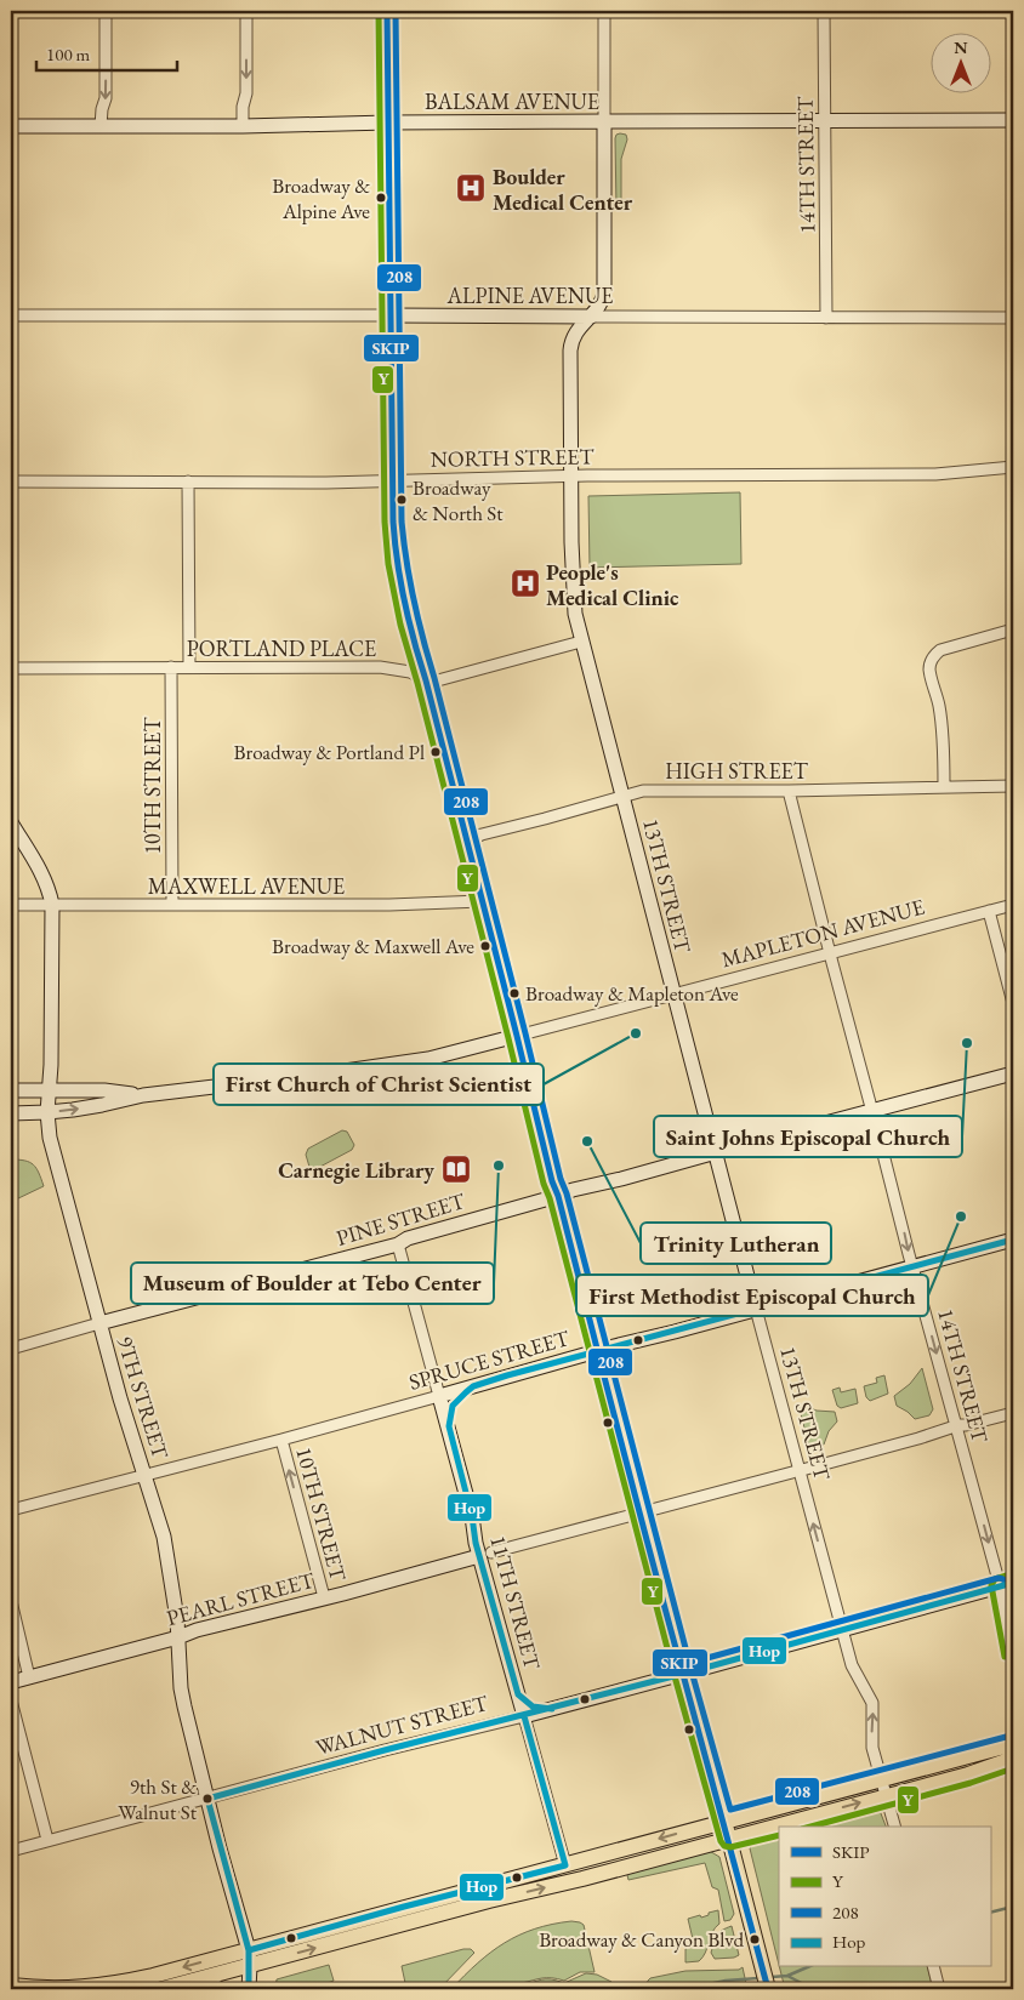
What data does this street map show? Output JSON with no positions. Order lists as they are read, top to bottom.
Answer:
{
  "streets": {
    "street": [
      "BALSAM AVENUE",
      "14TH STREET",
      "ALPINE AVENUE",
      "NORTH STREET",
      "PORTLAND PLACE",
      "HIGH STREET",
      "10TH STREET",
      "MAXWELL AVENUE",
      "13TH STREET",
      "MAPLETON AVENUE",
      "PINE STREET",
      "SPRUCE STREET",
      "9TH STREET",
      "PEARL STREET",
      "11TH STREET",
      "WALNUT STREET"
    ]
  },
  "crossings": [
    ["BALSAM AVENUE", "14TH STREET"],
    ["BALSAM AVENUE", "13TH STREET"],
    ["14TH STREET", "ALPINE AVENUE"],
    ["14TH STREET", "HIGH STREET"],
    ["14TH STREET", "MAPLETON AVENUE"],
    ["14TH STREET", "PINE STREET"],
    ["14TH STREET", "SPRUCE STREET"],
    ["14TH STREET", "WALNUT STREET"],
    ["ALPINE AVENUE", "13TH STREET"],
    ["NORTH STREET", "13TH STREET"],
    ["PORTLAND PLACE", "10TH STREET"],
    ["PORTLAND PLACE", "13TH STREET"],
    ["HIGH STREET", "13TH STREET"],
    ["10TH STREET", "MAXWELL AVENUE"],
    ["10TH STREET", "SPRUCE STREET"],
    ["10TH STREET", "PEARL STREET"],
    ["MAXWELL AVENUE", "9TH STREET"],
    ["13TH STREET", "MAPLETON AVENUE"],
    ["13TH STREET", "PINE STREET"],
    ["13TH STREET", "SPRUCE STREET"],
    ["13TH STREET", "WALNUT STREET"],
    ["MAPLETON AVENUE", "9TH STREET"],
    ["PINE STREET", "9TH STREET"],
    ["PINE STREET", "11TH STREET"],
    ["SPRUCE STREET", "9TH STREET"],
    ["SPRUCE STREET", "11TH STREET"],
    ["9TH STREET", "PEARL STREET"],
    ["9TH STREET", "WALNUT STREET"],
    ["PEARL STREET", "11TH STREET"],
    ["11TH STREET", "WALNUT STREET"]
  ],
  "one_way": ["14TH STREET", "10TH STREET"],
  "places": {
    "hospital": ["Boulder Medical Center", "People's Medical Clinic"],
    "other": [
      "Broadway & Alpine Ave",
      "Broadway & North St",
      "Broadway & Portland Pl",
      "Broadway & Maxwell Ave",
      "Broadway & Mapleton Ave",
      "First Church of Christ Scientist",
      "Saint Johns Episcopal Church",
      "Trinity Lutheran",
      "Museum of Boulder at Tebo Center",
      "First Methodist Episcopal Church",
      "9th St & Walnut St",
      "Broadway & Canyon Blvd"
    ],
    "library": ["Carnegie Library"]
  },
  "lines": [
    "transit line SKIP",
    "transit line Y",
    "transit line 208",
    "transit line Hop"
  ],
  "legend": [
    "SKIP",
    "Y",
    "208",
    "Hop"
  ],
  "scale_bar": "100 m",
  "north": "top"
}
